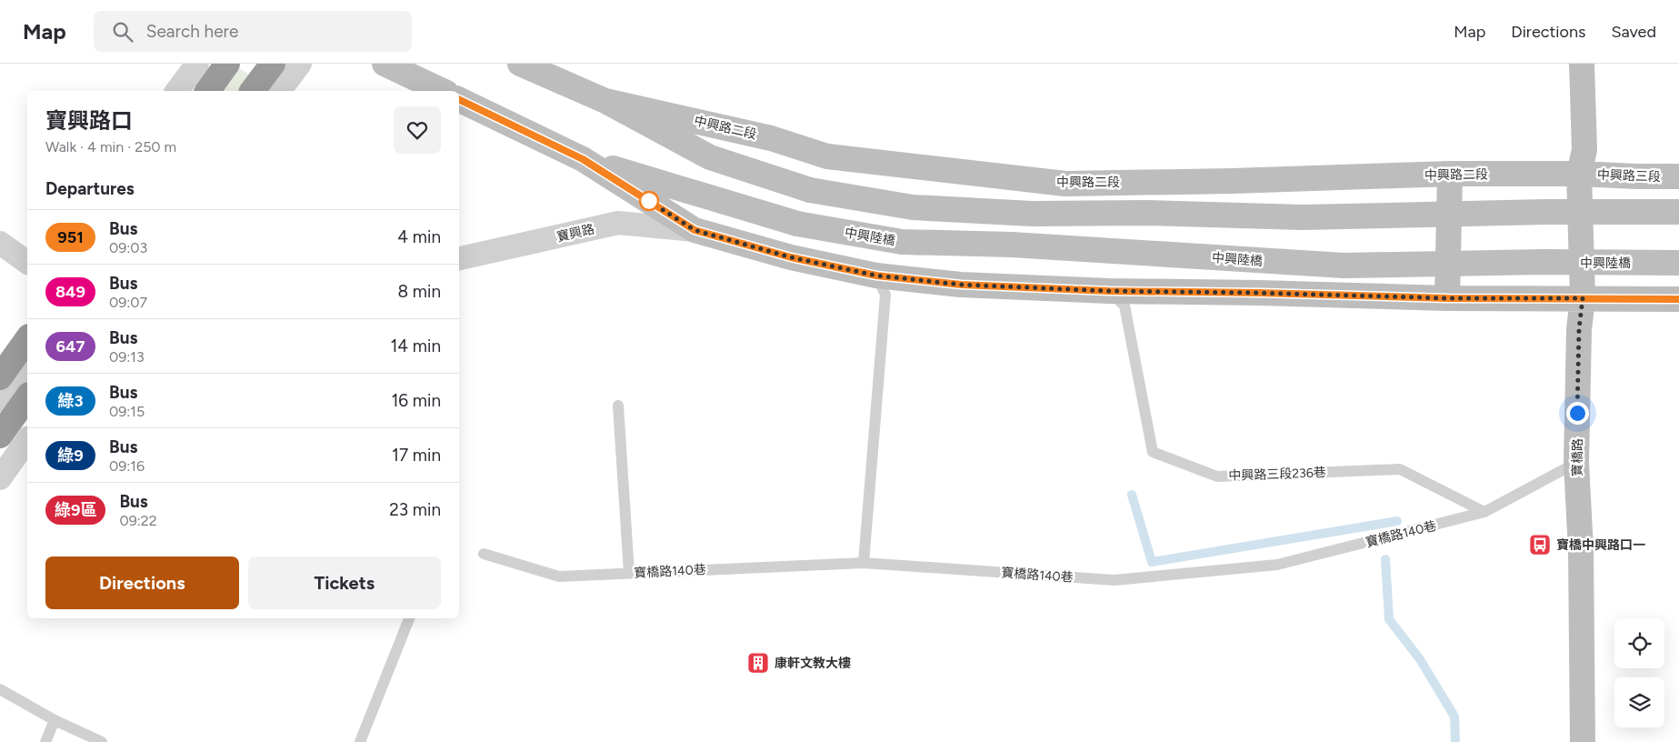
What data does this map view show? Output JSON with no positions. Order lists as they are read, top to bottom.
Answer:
{
  "streets": {
    "street": [
      "中興路二段",
      "中興路三段",
      "寶興路",
      "中興陸橋",
      "寶橋路"
    ],
    "lane": ["中興路三段236巷", "寶橋路140巷"]
  },
  "crossings": [
    ["中興路二段", "中興路三段"],
    ["中興路二段", "寶橋路"],
    ["中興路三段", "寶橋路"],
    ["寶橋路", "寶橋路140巷"],
    ["中興路三段236巷", "寶橋路140巷"]
  ],
  "places": {
    "bus stop": ["寶橋中興路口一"],
    "building": ["康軒文教大樓"]
  },
  "lines": ["bus line 951"],
  "page": {
    "header": "Map",
    "search": "Search here",
    "nav": ["Map", "Directions", "Saved"],
    "heading": [
      ["寶興路口", "Walk · 4 min · 250 m"],
      "Departures"
    ],
    "list": [
      {
        "mark": "951",
        "name": "Bus",
        "note": "09:03",
        "value": "4 min"
      },
      {
        "mark": "849",
        "name": "Bus",
        "note": "09:07",
        "value": "8 min"
      },
      {
        "mark": "647",
        "name": "Bus",
        "note": "09:13",
        "value": "14 min"
      },
      {
        "mark": "綠3",
        "name": "Bus",
        "note": "09:15",
        "value": "16 min"
      },
      {
        "mark": "綠9",
        "name": "Bus",
        "note": "09:16",
        "value": "17 min"
      },
      {
        "mark": "綠9區",
        "name": "Bus",
        "note": "09:22",
        "value": "23 min"
      }
    ],
    "buttons": ["Directions", "Tickets"]
  }
}
